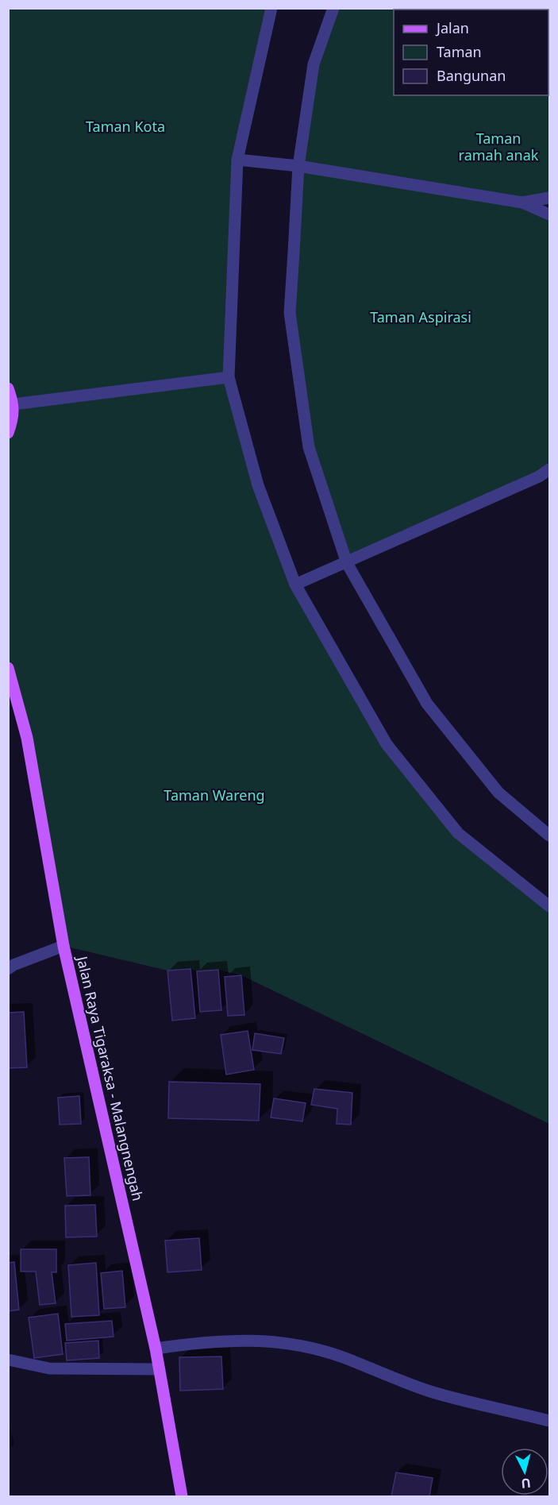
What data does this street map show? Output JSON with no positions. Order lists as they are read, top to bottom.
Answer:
{
  "streets": {
    "main road": ["Jalan Raya Tigaraksa - Malangnengah"]
  },
  "parks": [
    "Taman Kota",
    "Taman ramah anak",
    "Taman Aspirasi",
    "Taman Wareng"
  ],
  "legend": ["Jalan", "Taman", "Bangunan"],
  "north": "bottom"
}
